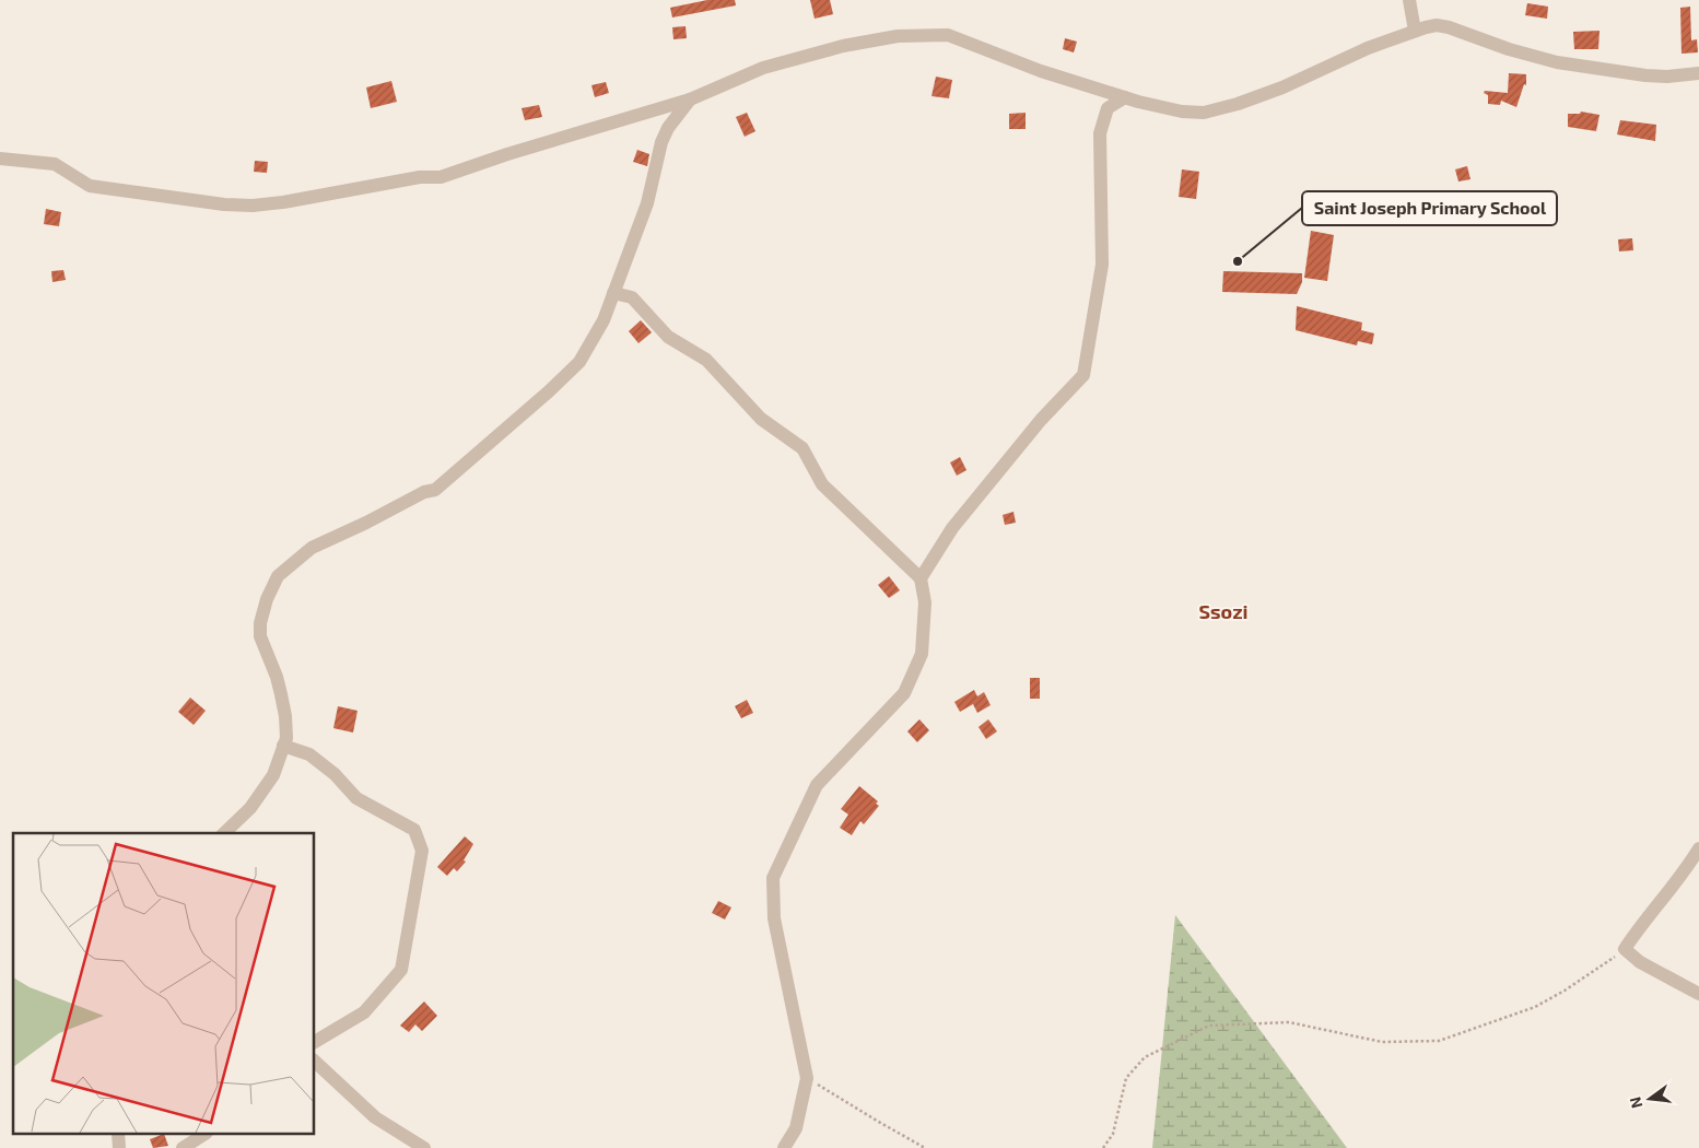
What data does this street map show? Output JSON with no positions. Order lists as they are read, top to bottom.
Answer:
{
  "districts": ["Ssozi"],
  "places": ["Saint Joseph Primary School"],
  "north": "left"
}
